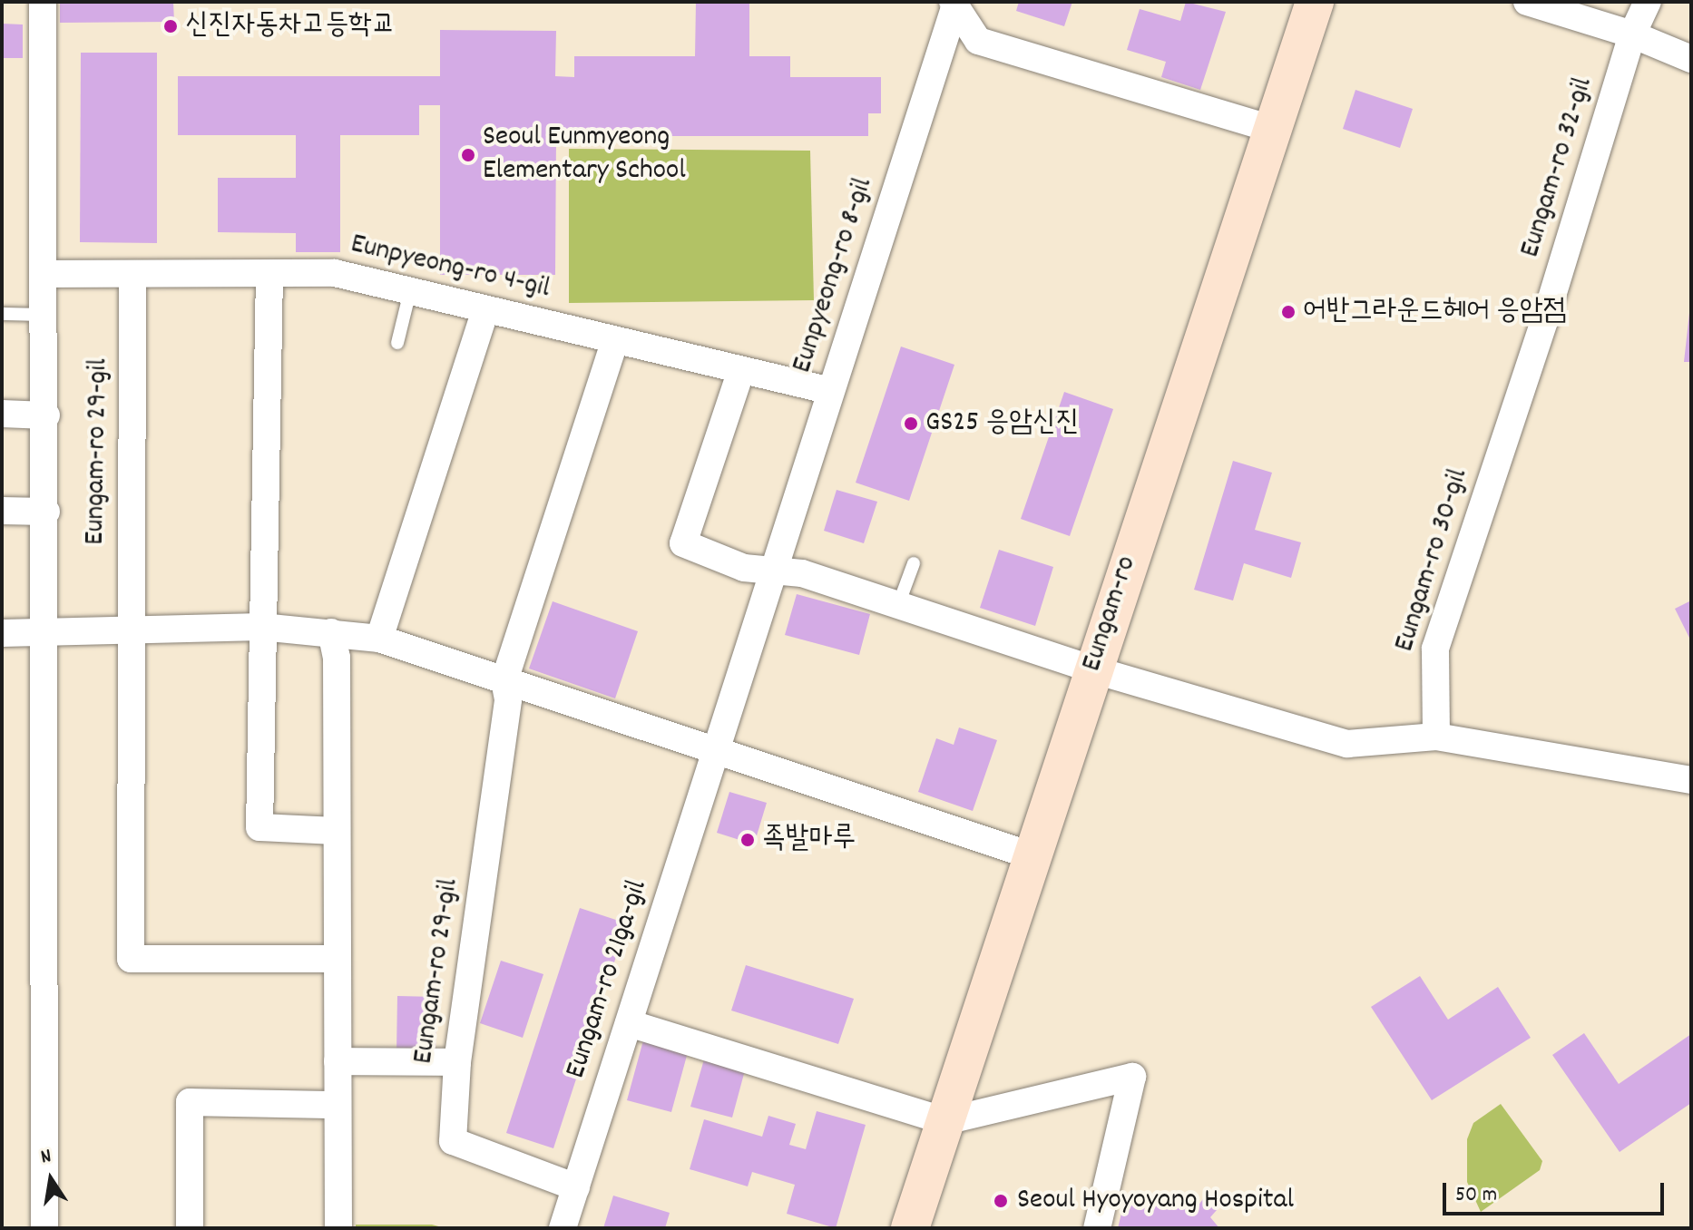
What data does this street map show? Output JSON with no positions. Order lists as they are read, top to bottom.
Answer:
{
  "streets": {
    "main road": ["Eungam-ro"],
    "street": [
      "Eungam-ro 32-gil",
      "Eunpyeong-ro 4-gil",
      "Eunpyeong-ro 8-gil",
      "Eungam-ro 29-gil",
      "Eungam-ro 30-gil",
      "Eungam-ro 21ga-gil"
    ]
  },
  "crossings": [
    ["Eungam-ro 32-gil", "Eungam-ro 30-gil"],
    ["Eunpyeong-ro 4-gil", "Eunpyeong-ro 8-gil"],
    ["Eunpyeong-ro 4-gil", "Eungam-ro 29-gil"],
    ["Eunpyeong-ro 8-gil", "Eungam-ro 21ga-gil"],
    ["Eungam-ro 29-gil", "Eungam-ro 21ga-gil"]
  ],
  "places": [
    "신진자동차고등학교",
    "Seoul Eunmyeong Elementary School",
    "어반그라운드헤어 응암점",
    "GS25 응암신진",
    "족발마루",
    "Seoul Hyoyoyang Hospital"
  ],
  "scale_bar": "50 m",
  "north": "top"
}
